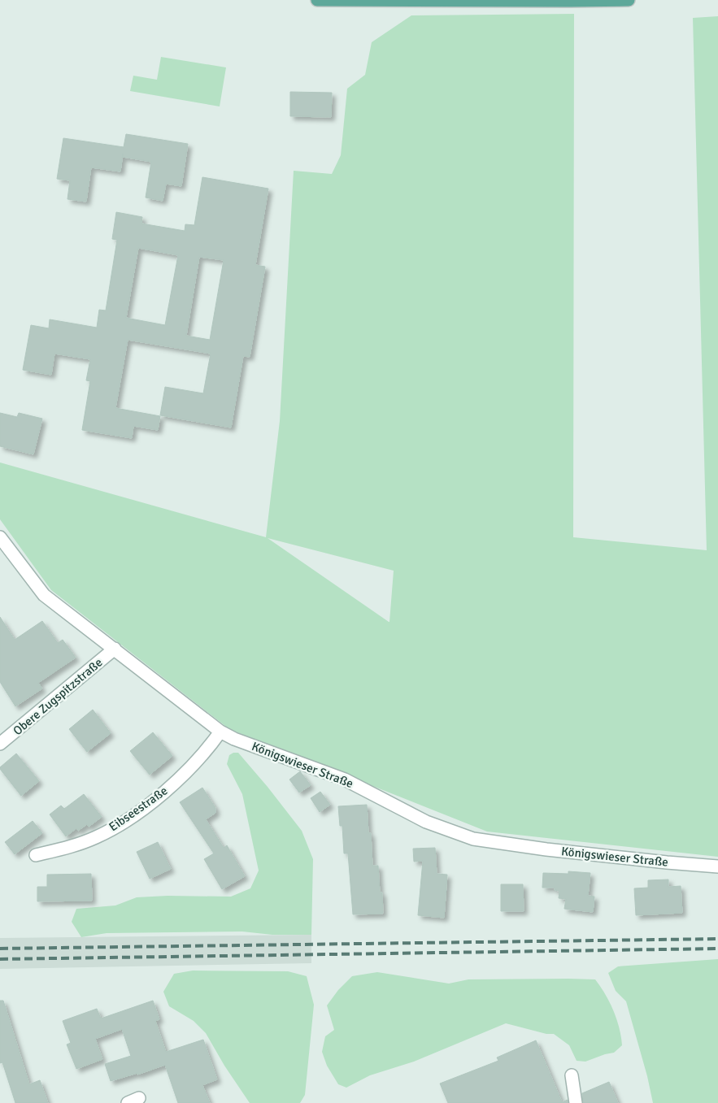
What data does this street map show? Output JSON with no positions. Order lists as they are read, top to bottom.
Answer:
{
  "streets": {
    "street": ["Obere Zugspitzstraße", "Königswieser Straße", "Eibseestraße"]
  },
  "crossings": [
    ["Obere Zugspitzstraße", "Königswieser Straße"],
    ["Königswieser Straße", "Eibseestraße"]
  ]
}
